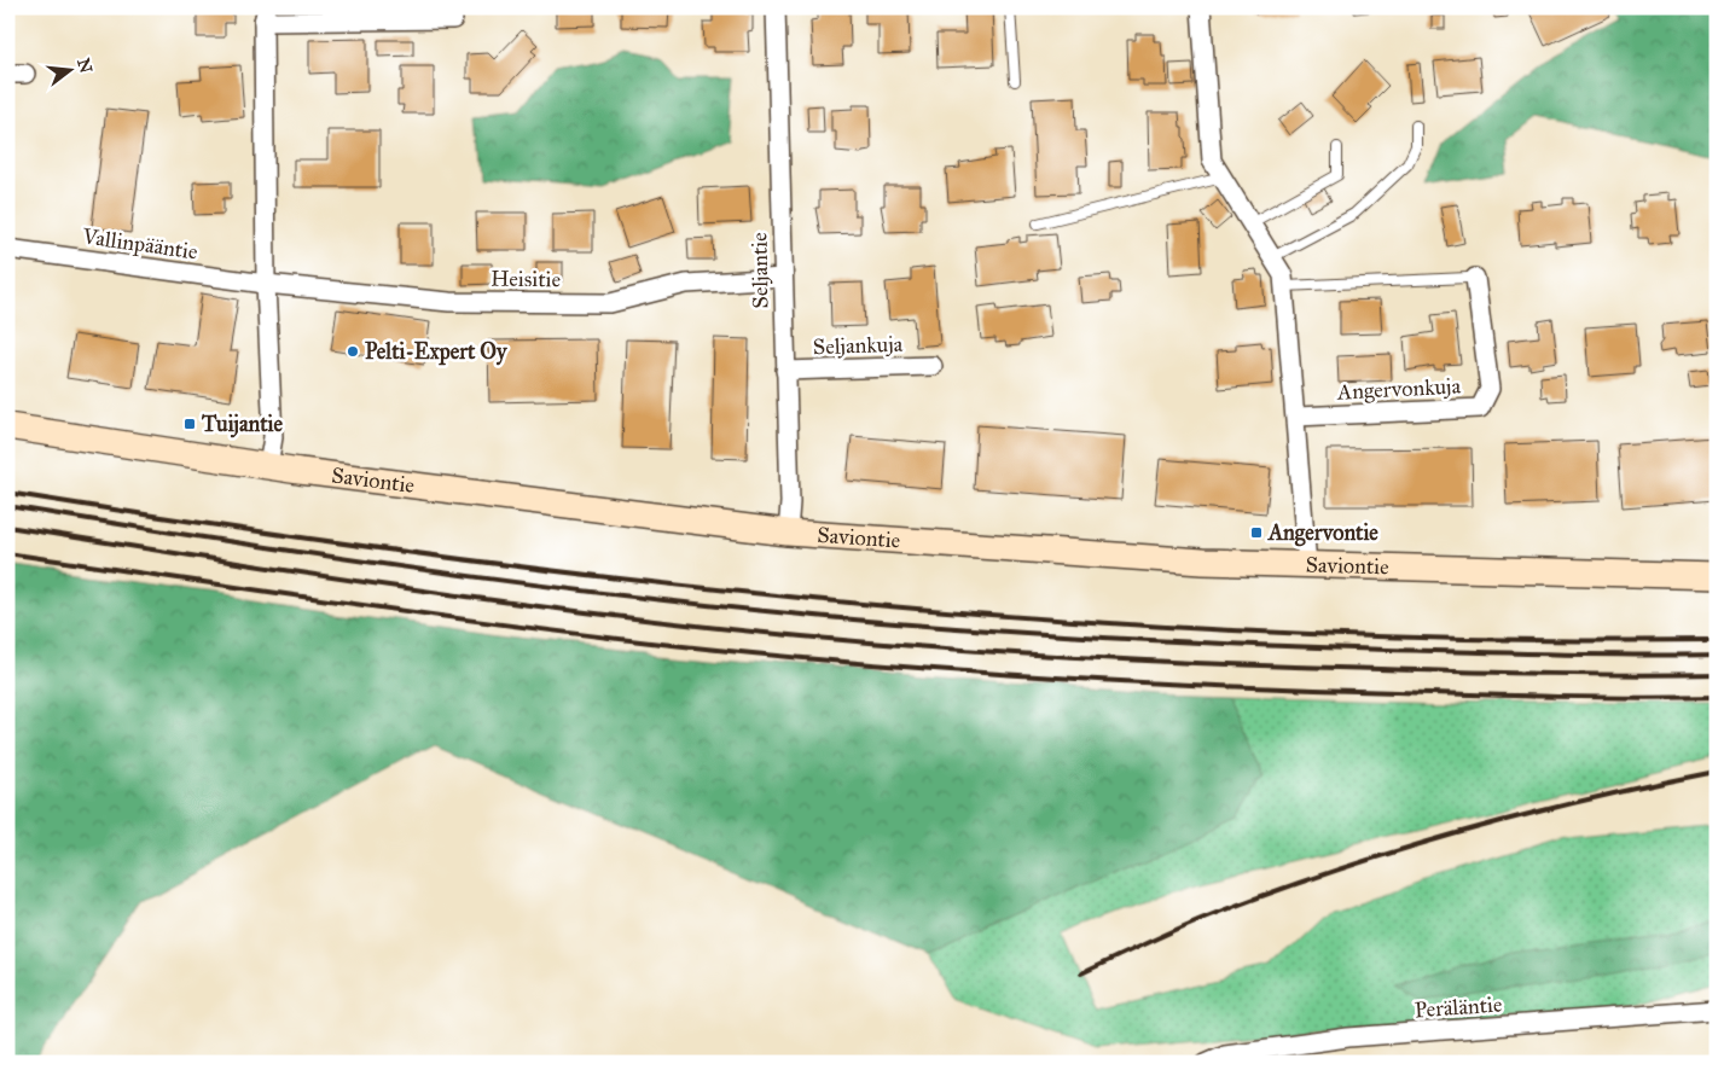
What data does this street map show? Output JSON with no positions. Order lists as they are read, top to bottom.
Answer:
{
  "streets": {
    "main road": ["Saviontie"],
    "street": [
      "Vallinpääntie",
      "Seljantie",
      "Heisitie",
      "Seljankuja",
      "Angervonkuja",
      "Peräläntie"
    ]
  },
  "crossings": [
    ["Vallinpääntie", "Heisitie"],
    ["Seljantie", "Heisitie"],
    ["Seljantie", "Seljankuja"],
    ["Seljantie", "Saviontie"]
  ],
  "places": {
    "other": ["Pelti-Expert Oy"],
    "transit": ["Tuijantie", "Angervontie"]
  },
  "north": "right"
}
